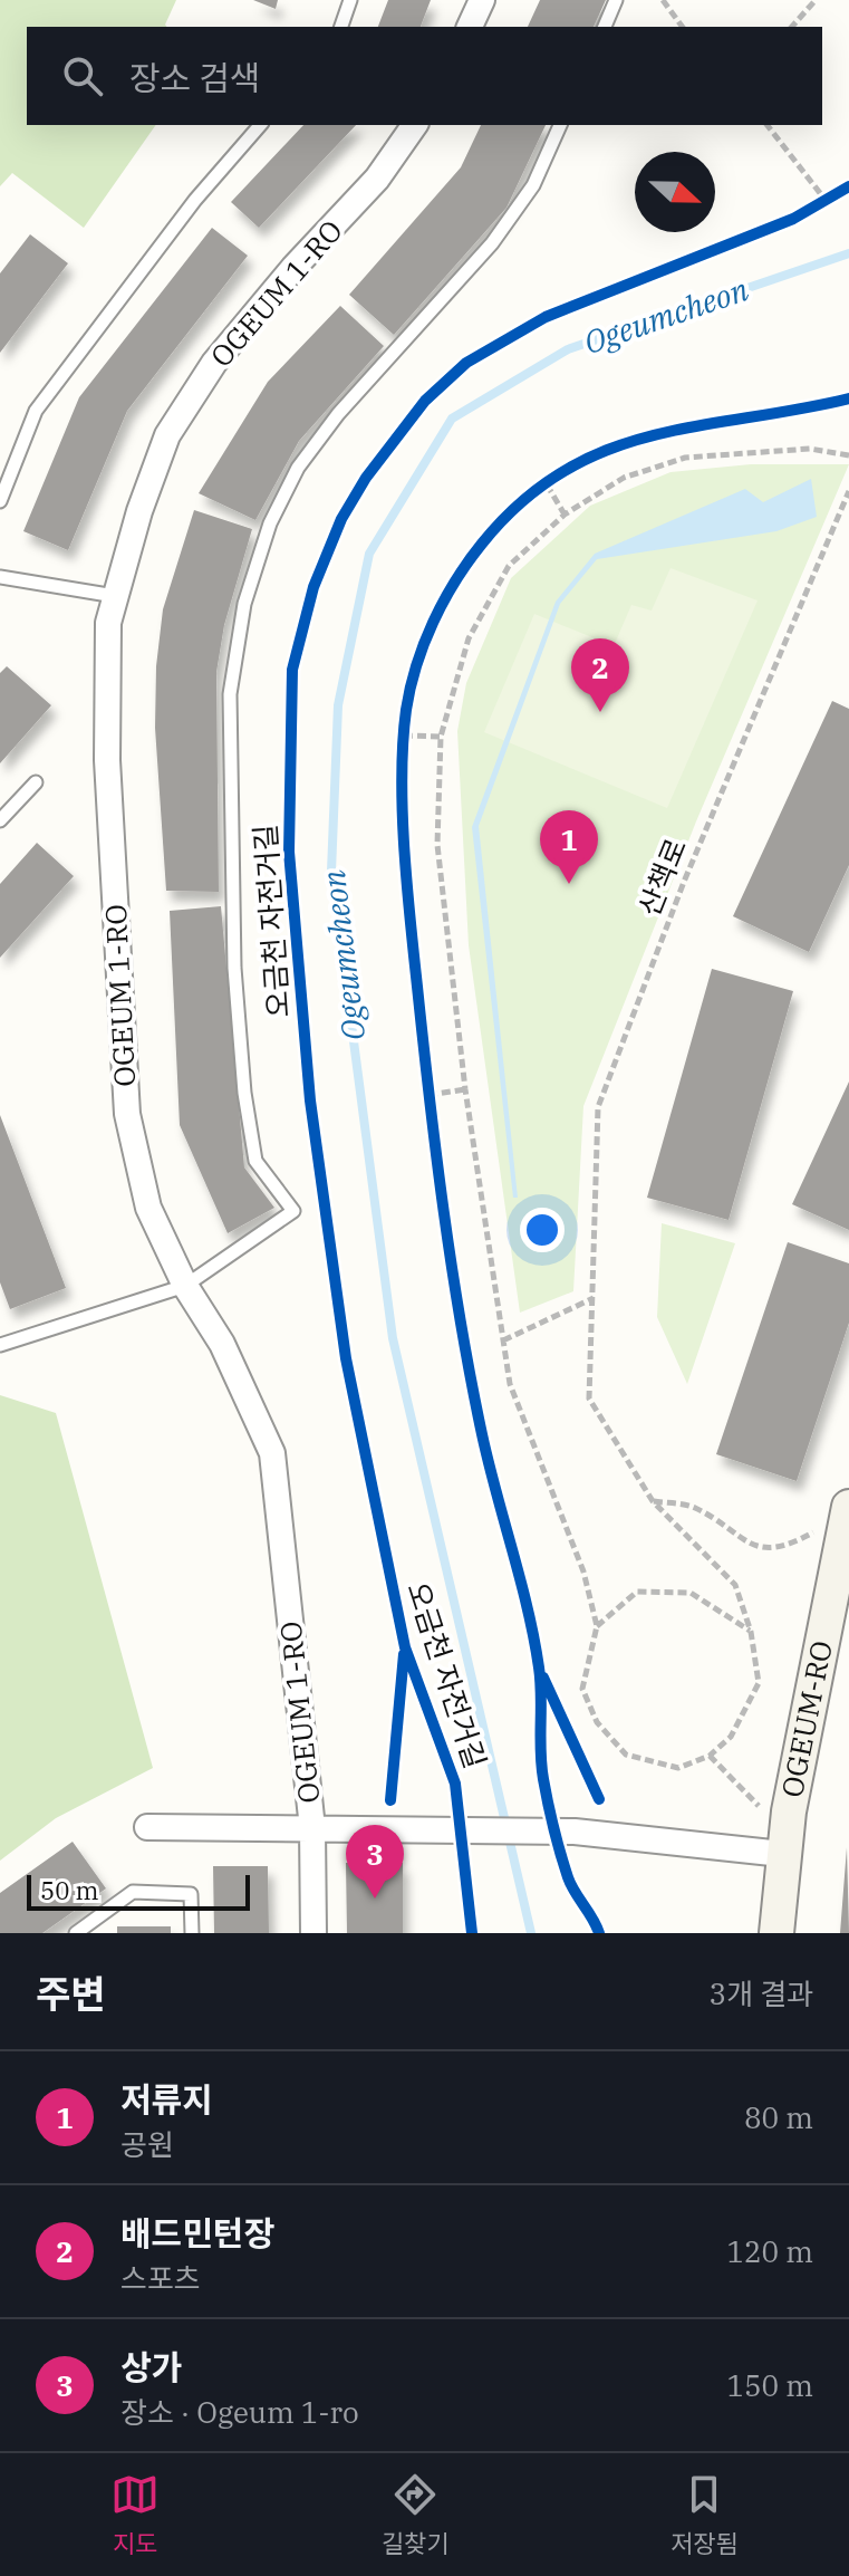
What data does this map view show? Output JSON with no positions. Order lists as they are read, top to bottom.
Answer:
{
  "streets": {
    "street": ["OGEUM 1-RO", "OGEUM-RO"],
    "path": ["산책로"],
    "cycle path": ["오금천 자전거길"]
  },
  "water": ["Ogeumcheon"],
  "scale_bar": "50 m",
  "north": "right",
  "page": {
    "search": "장소 검색",
    "pins": ["2", "1", "3"],
    "scale": "50 m",
    "heading": ["주변", "3개 결과"],
    "list": [
      {
        "mark": "1",
        "name": "저류지",
        "note": "공원",
        "value": "80 m"
      },
      {
        "mark": "2",
        "name": "배드민턴장",
        "note": "스포츠",
        "value": "120 m"
      },
      {
        "mark": "3",
        "name": "상가",
        "note": "장소 · Ogeum 1-ro",
        "value": "150 m"
      }
    ],
    "nav": ["지도", "길찾기", "저장됨"]
  }
}
